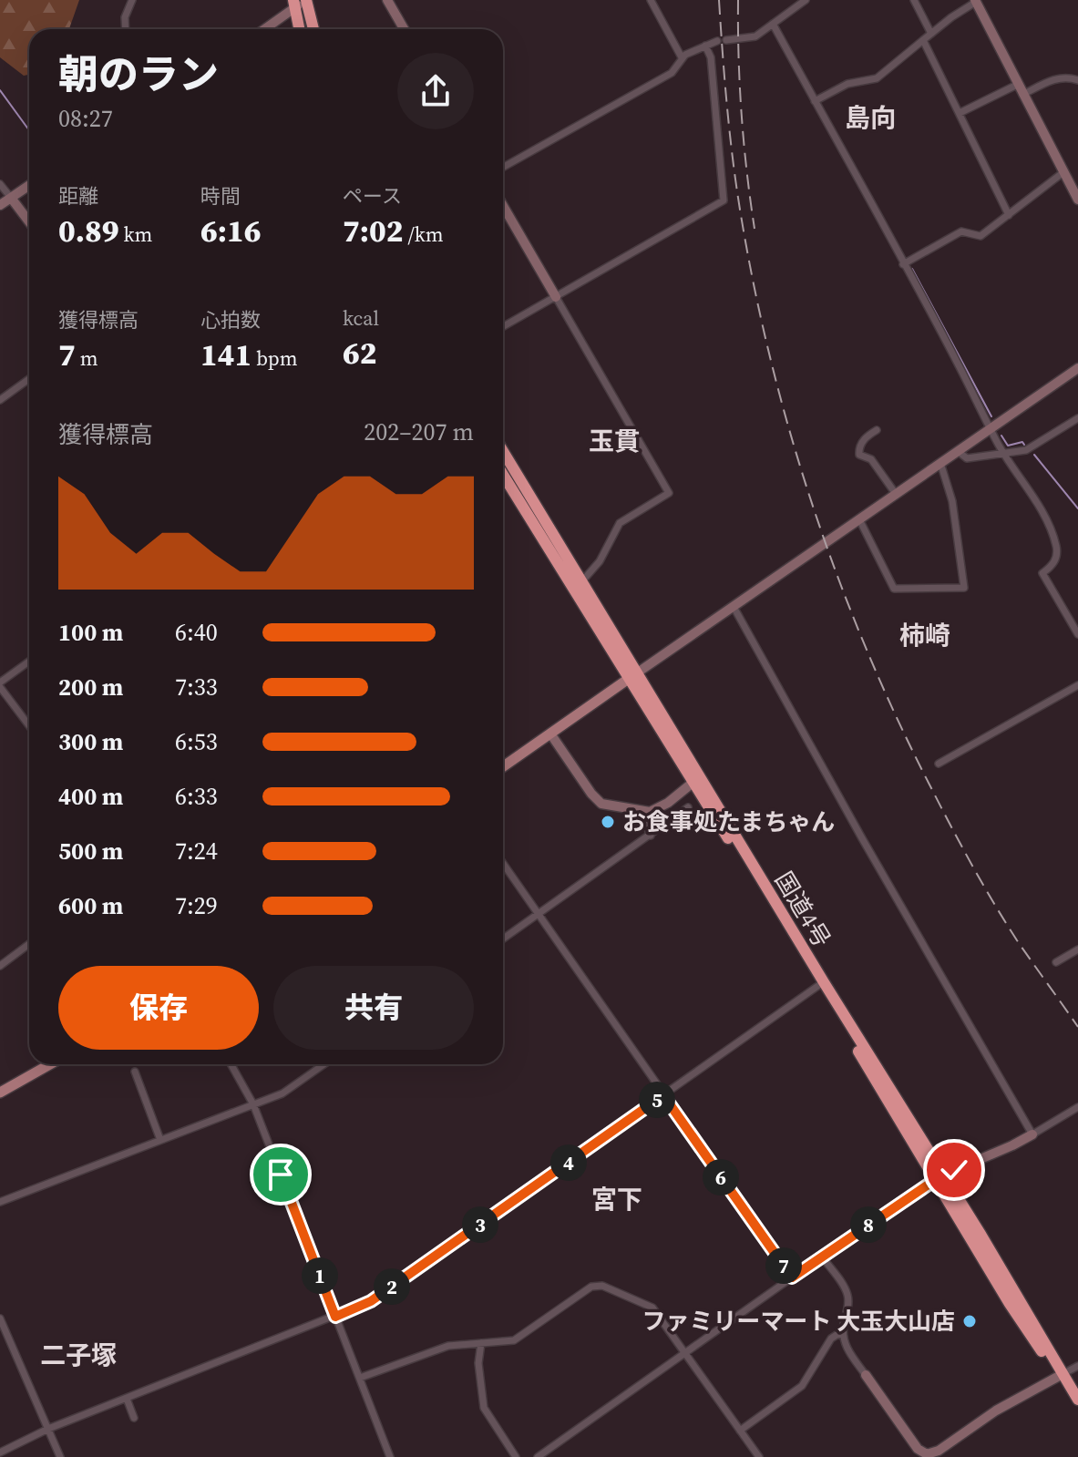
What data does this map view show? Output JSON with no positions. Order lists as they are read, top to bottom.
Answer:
{
  "streets": {
    "highway": ["国道4号"]
  },
  "districts": [
    "島向",
    "玉貫",
    "柿崎",
    "宮下",
    "二子塚"
  ],
  "places": ["お食事処たまちゃん", "ファミリーマート 大玉大山店"],
  "page": {
    "heading": ["朝のラン", "08:27"],
    "stats": [
      ["距離", "0.89 km"],
      ["時間", "6:16"],
      ["ペース", "7:02 /km"],
      ["獲得標高", "7 m"],
      ["心拍数", "141 bpm"],
      ["kcal", "62"]
    ],
    "chart": ["獲得標高", "202–207 m"],
    "list": [
      {
        "name": "100 m",
        "note": "6:40"
      },
      {
        "name": "200 m",
        "note": "7:33"
      },
      {
        "name": "300 m",
        "note": "6:53"
      },
      {
        "name": "400 m",
        "note": "6:33"
      },
      {
        "name": "500 m",
        "note": "7:24"
      },
      {
        "name": "600 m",
        "note": "7:29"
      }
    ],
    "buttons": ["保存", "共有"],
    "pins": [
      "5",
      "4",
      "6",
      "3",
      "8",
      "7",
      "1",
      "2"
    ]
  }
}
